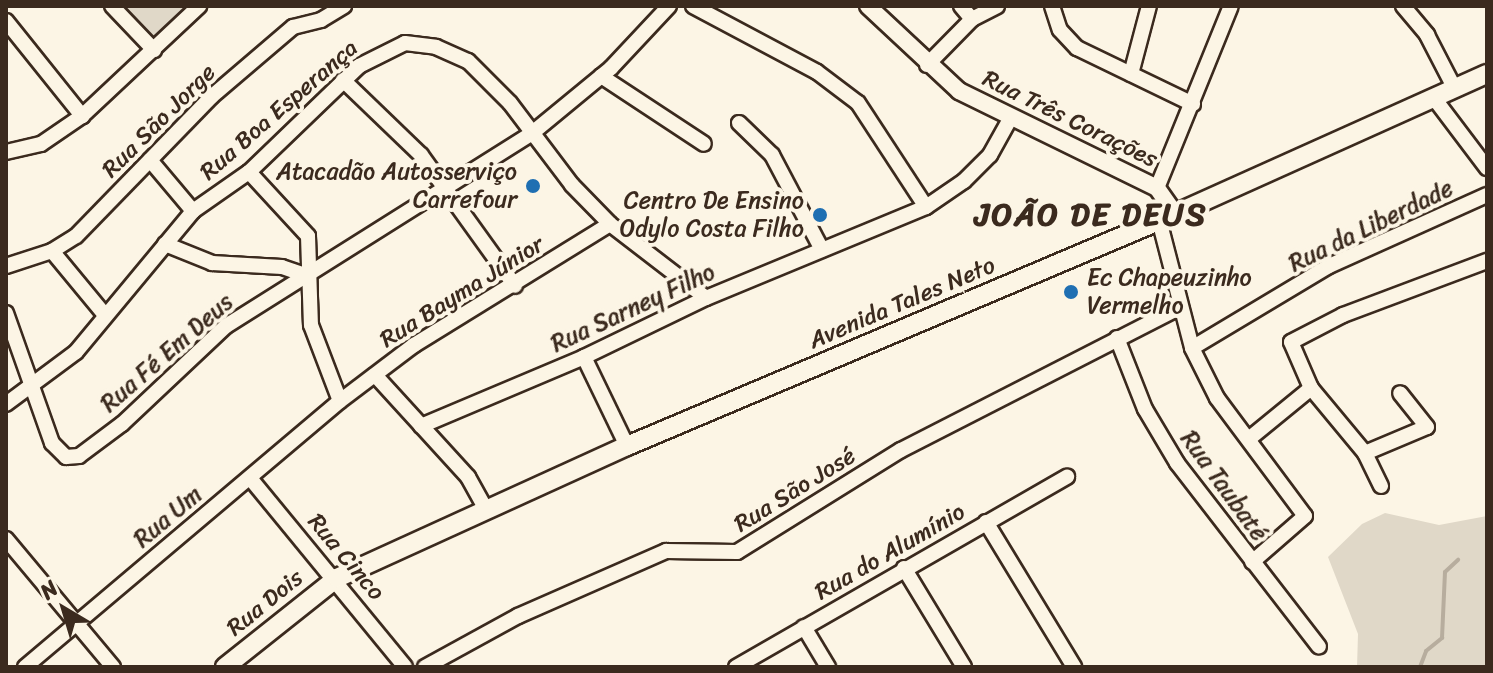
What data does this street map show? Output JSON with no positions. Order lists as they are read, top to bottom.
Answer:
{
  "streets": {
    "main road": ["Avenida Tales Neto", "Rua Dois"],
    "street": [
      "Rua Boa Esperança",
      "Rua Três Corações",
      "Rua São Jorge",
      "Rua da Liberdade",
      "Rua Bayma Júnior",
      "Rua Sarney Filho",
      "Rua Fé Em Deus",
      "Rua Taubaté",
      "Rua São José",
      "Rua Um",
      "Rua do Alumínio",
      "Rua Cinco"
    ]
  },
  "crossings": [
    ["Rua Boa Esperança", "Rua Bayma Júnior"],
    ["Rua Boa Esperança", "Rua Sarney Filho"],
    ["Rua Boa Esperança", "Rua Fé Em Deus"],
    ["Rua Três Corações", "Avenida Tales Neto"],
    ["Rua Três Corações", "Rua Sarney Filho"],
    ["Rua Bayma Júnior", "Rua Um"],
    ["Avenida Tales Neto", "Rua Cinco"],
    ["Avenida Tales Neto", "Rua Dois"],
    ["Rua Taubaté", "Rua São José"],
    ["Rua Um", "Rua Cinco"],
    ["Rua Cinco", "Rua Dois"]
  ],
  "districts": ["JOÃO DE DEUS"],
  "places": ["Atacadão Autosserviço Carrefour", "Centro De Ensino Odylo Costa Filho", "Ec Chapeuzinho Vermelho"],
  "north": "top left"
}
